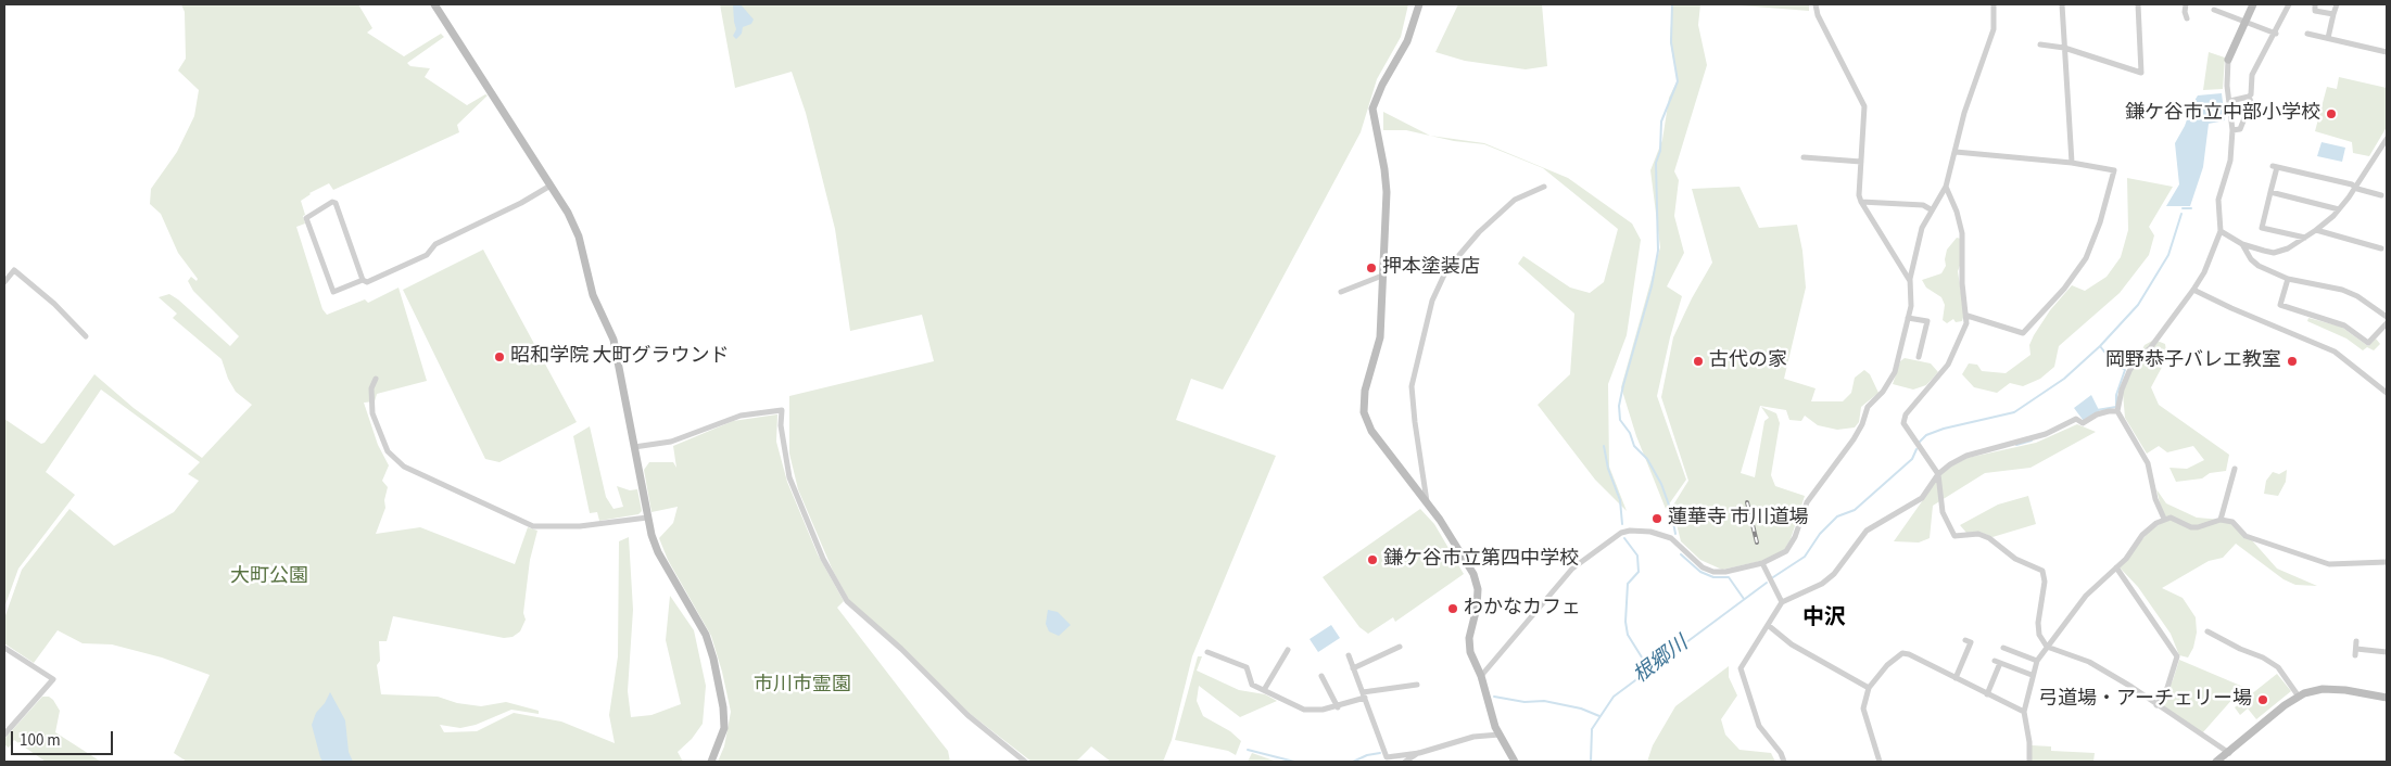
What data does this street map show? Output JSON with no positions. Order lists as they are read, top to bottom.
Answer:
{
  "districts": ["中沢"],
  "water": ["根郷川"],
  "parks": ["大町公園", "市川市霊園"],
  "places": [
    "鎌ケ谷市立中部小学校",
    "押本塗装店",
    "昭和学院 大町グラウンド",
    "古代の家",
    "岡野恭子バレエ教室",
    "蓮華寺 市川道場",
    "鎌ケ谷市立第四中学校",
    "わかなカフェ",
    "弓道場・アーチェリー場"
  ],
  "scale_bar": "100 m"
}
